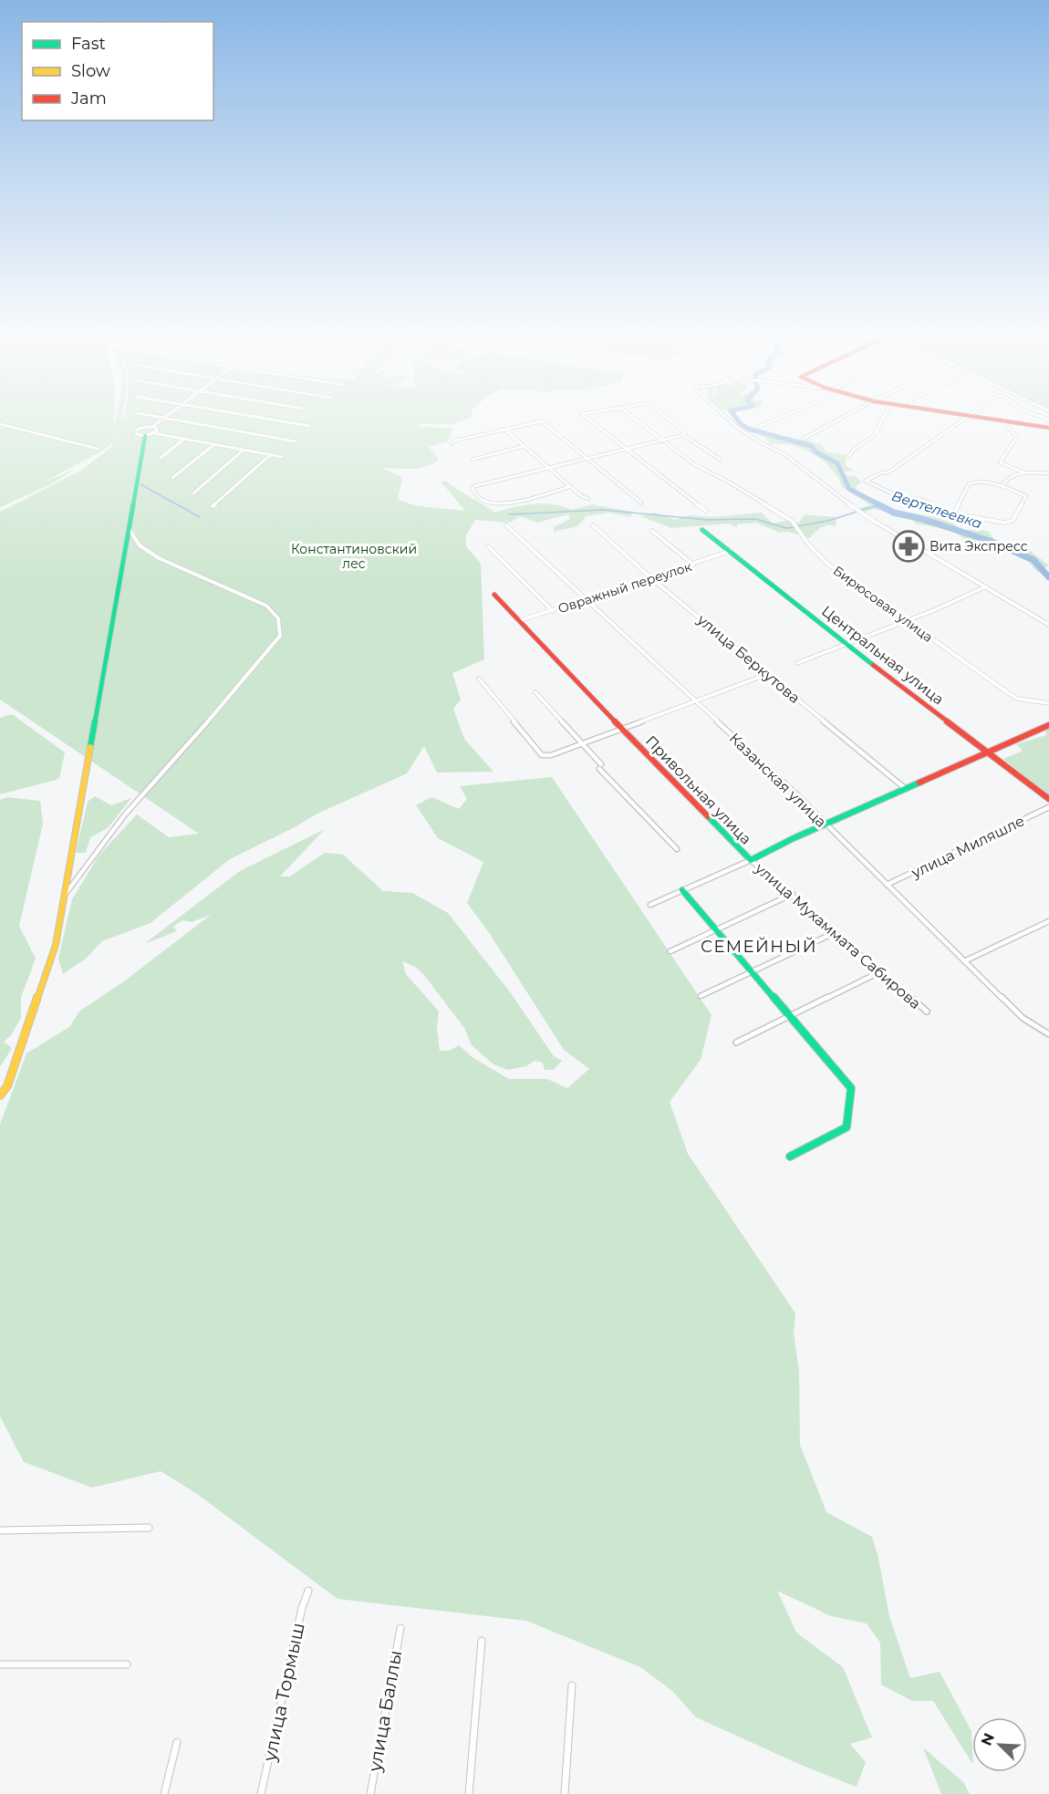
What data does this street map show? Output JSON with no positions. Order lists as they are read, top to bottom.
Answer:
{
  "streets": {
    "street": [
      "Овражный переулок",
      "Бирюсовая улица",
      "Центральная улица",
      "улица Беркутова",
      "Казанская улица",
      "Привольная улица",
      "улица Миляшле",
      "улица Мухаммата Сабирова",
      "улица Тормыш",
      "улица Баллы"
    ]
  },
  "crossings": [
    ["Овражный переулок", "Центральная улица"],
    ["Овражный переулок", "улица Беркутова"],
    ["Овражный переулок", "Казанская улица"],
    ["Овражный переулок", "Привольная улица"],
    ["Центральная улица", "Привольная улица"],
    ["улица Беркутова", "Привольная улица"],
    ["Казанская улица", "Привольная улица"],
    ["Казанская улица", "улица Миляшле"],
    ["Привольная улица", "улица Мухаммата Сабирова"]
  ],
  "districts": ["СЕМЕЙНЫЙ"],
  "water": ["Вертелеевка"],
  "parks": ["Константиновский лес"],
  "places": {
    "pharmacy": ["Вита Экспресс"]
  },
  "legend": ["Fast", "Slow", "Jam"],
  "north": "top left"
}
